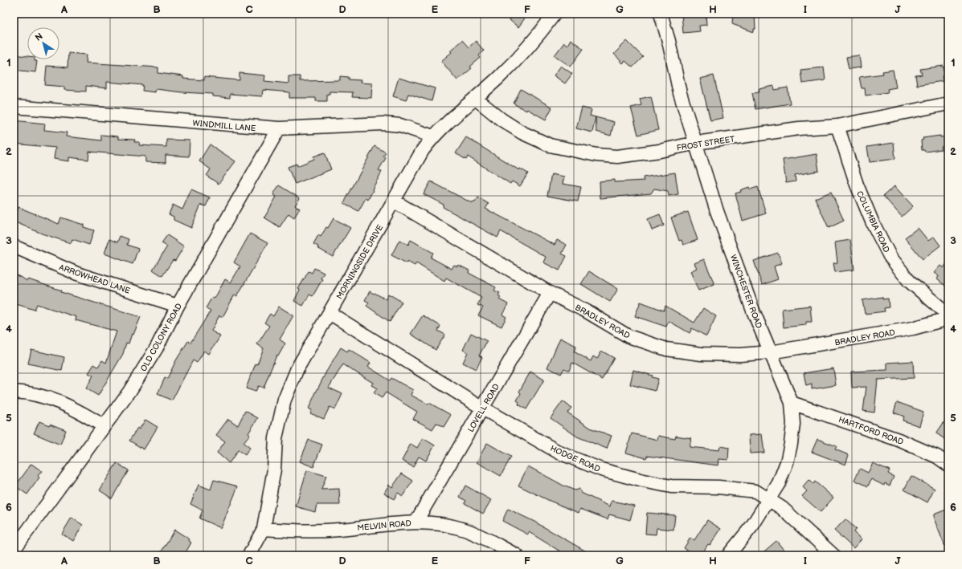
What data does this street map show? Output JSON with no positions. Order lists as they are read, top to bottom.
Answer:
{
  "streets": {
    "street": [
      "WINDMILL LANE",
      "FROST STREET",
      "COLUMBIA ROAD",
      "MORNINGSIDE DRIVE",
      "ARROWHEAD LANE",
      "WINCHESTER ROAD",
      "BRADLEY ROAD",
      "OLD COLONY ROAD",
      "LOVELL ROAD",
      "HARTFORD ROAD",
      "HODGE ROAD",
      "MELVIN ROAD"
    ]
  },
  "crossings": [
    ["WINDMILL LANE", "MORNINGSIDE DRIVE"],
    ["WINDMILL LANE", "OLD COLONY ROAD"],
    ["FROST STREET", "COLUMBIA ROAD"],
    ["FROST STREET", "MORNINGSIDE DRIVE"],
    ["FROST STREET", "WINCHESTER ROAD"],
    ["MORNINGSIDE DRIVE", "BRADLEY ROAD"],
    ["MORNINGSIDE DRIVE", "HODGE ROAD"],
    ["MORNINGSIDE DRIVE", "MELVIN ROAD"],
    ["ARROWHEAD LANE", "OLD COLONY ROAD"],
    ["WINCHESTER ROAD", "BRADLEY ROAD"],
    ["WINCHESTER ROAD", "HARTFORD ROAD"],
    ["WINCHESTER ROAD", "HODGE ROAD"],
    ["BRADLEY ROAD", "LOVELL ROAD"],
    ["LOVELL ROAD", "HODGE ROAD"],
    ["LOVELL ROAD", "MELVIN ROAD"]
  ],
  "north": "top left",
  "grid": {
    "columns": [
      "A",
      "B",
      "C",
      "D",
      "E",
      "F",
      "G",
      "H",
      "I",
      "J"
    ],
    "rows": [
      "1",
      "2",
      "3",
      "4",
      "5",
      "6"
    ]
  }
}
